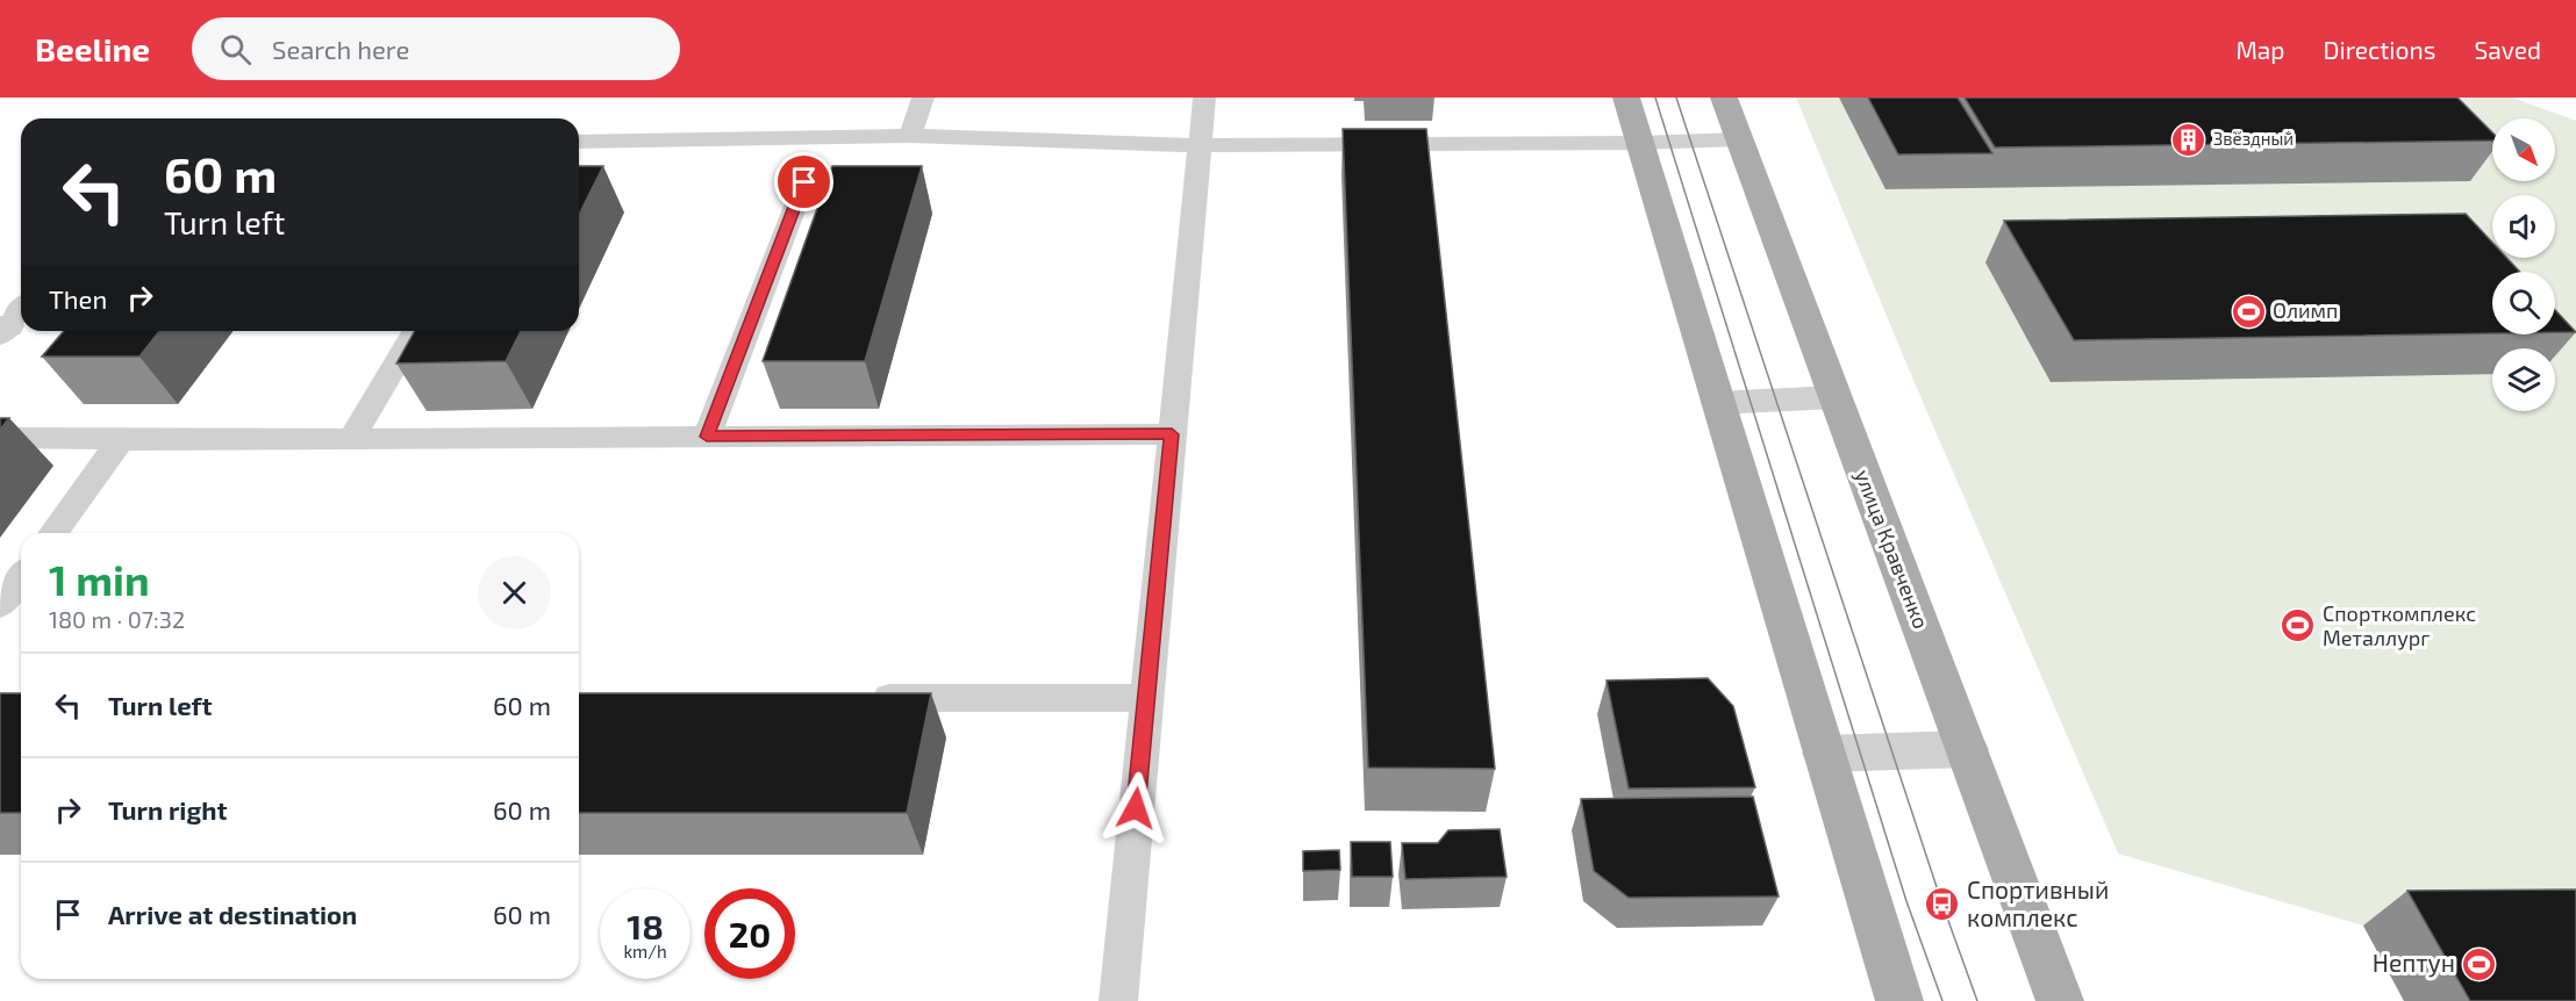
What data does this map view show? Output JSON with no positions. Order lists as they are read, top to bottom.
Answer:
{
  "streets": {
    "main road": ["улица Кравченко"]
  },
  "places": {
    "building": ["Звёздный"],
    "sports": ["Олимп", "Спорткомплекс Металлург", "Нептун"],
    "bus stop": ["Спортивный комплекс"]
  },
  "north": "bottom right",
  "page": {
    "header": "Beeline",
    "search": "Search here",
    "nav": ["Map", "Directions", "Saved"],
    "turn": ["60 m", "Turn left"],
    "then": "Then",
    "heading": ["1 min", "180 m · 07:32"],
    "list": [
      {
        "name": "Turn left",
        "value": "60 m"
      },
      {
        "name": "Turn right",
        "value": "60 m"
      },
      {
        "name": "Arrive at destination",
        "value": "60 m"
      }
    ],
    "speed": "18 km/h",
    "limit": "20"
  }
}
